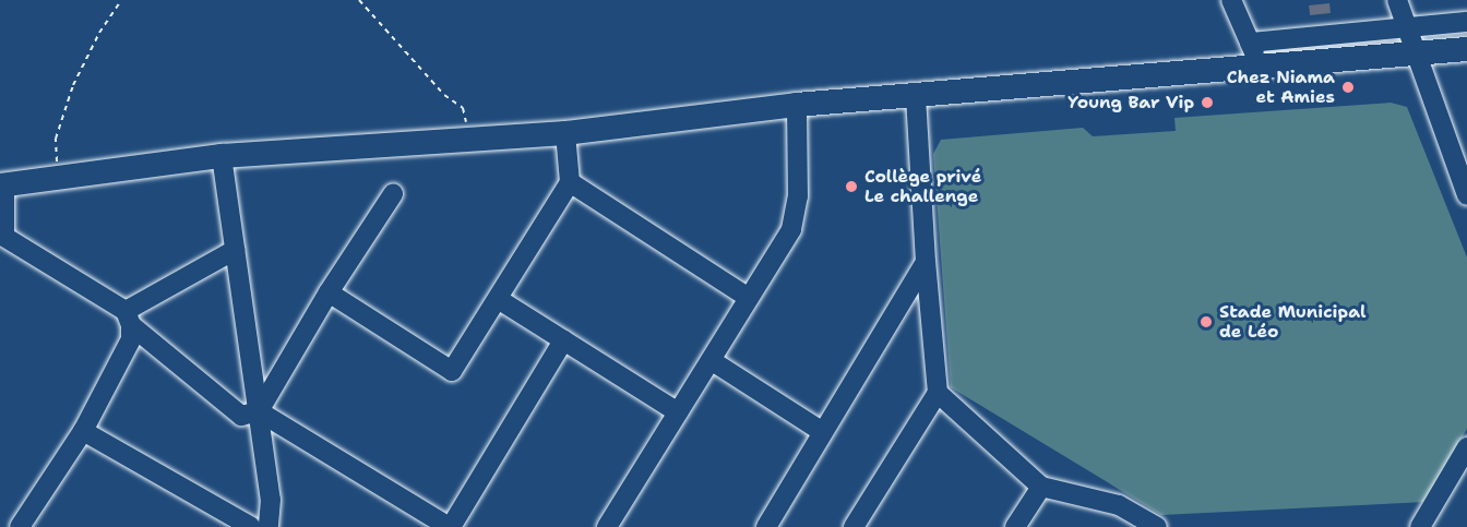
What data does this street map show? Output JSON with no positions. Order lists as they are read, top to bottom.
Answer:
{
  "places": [
    "Chez Niama et Amies",
    "Young Bar Vip",
    "Collège privé Le challenge",
    "Stade Municipal de Léo"
  ]
}
